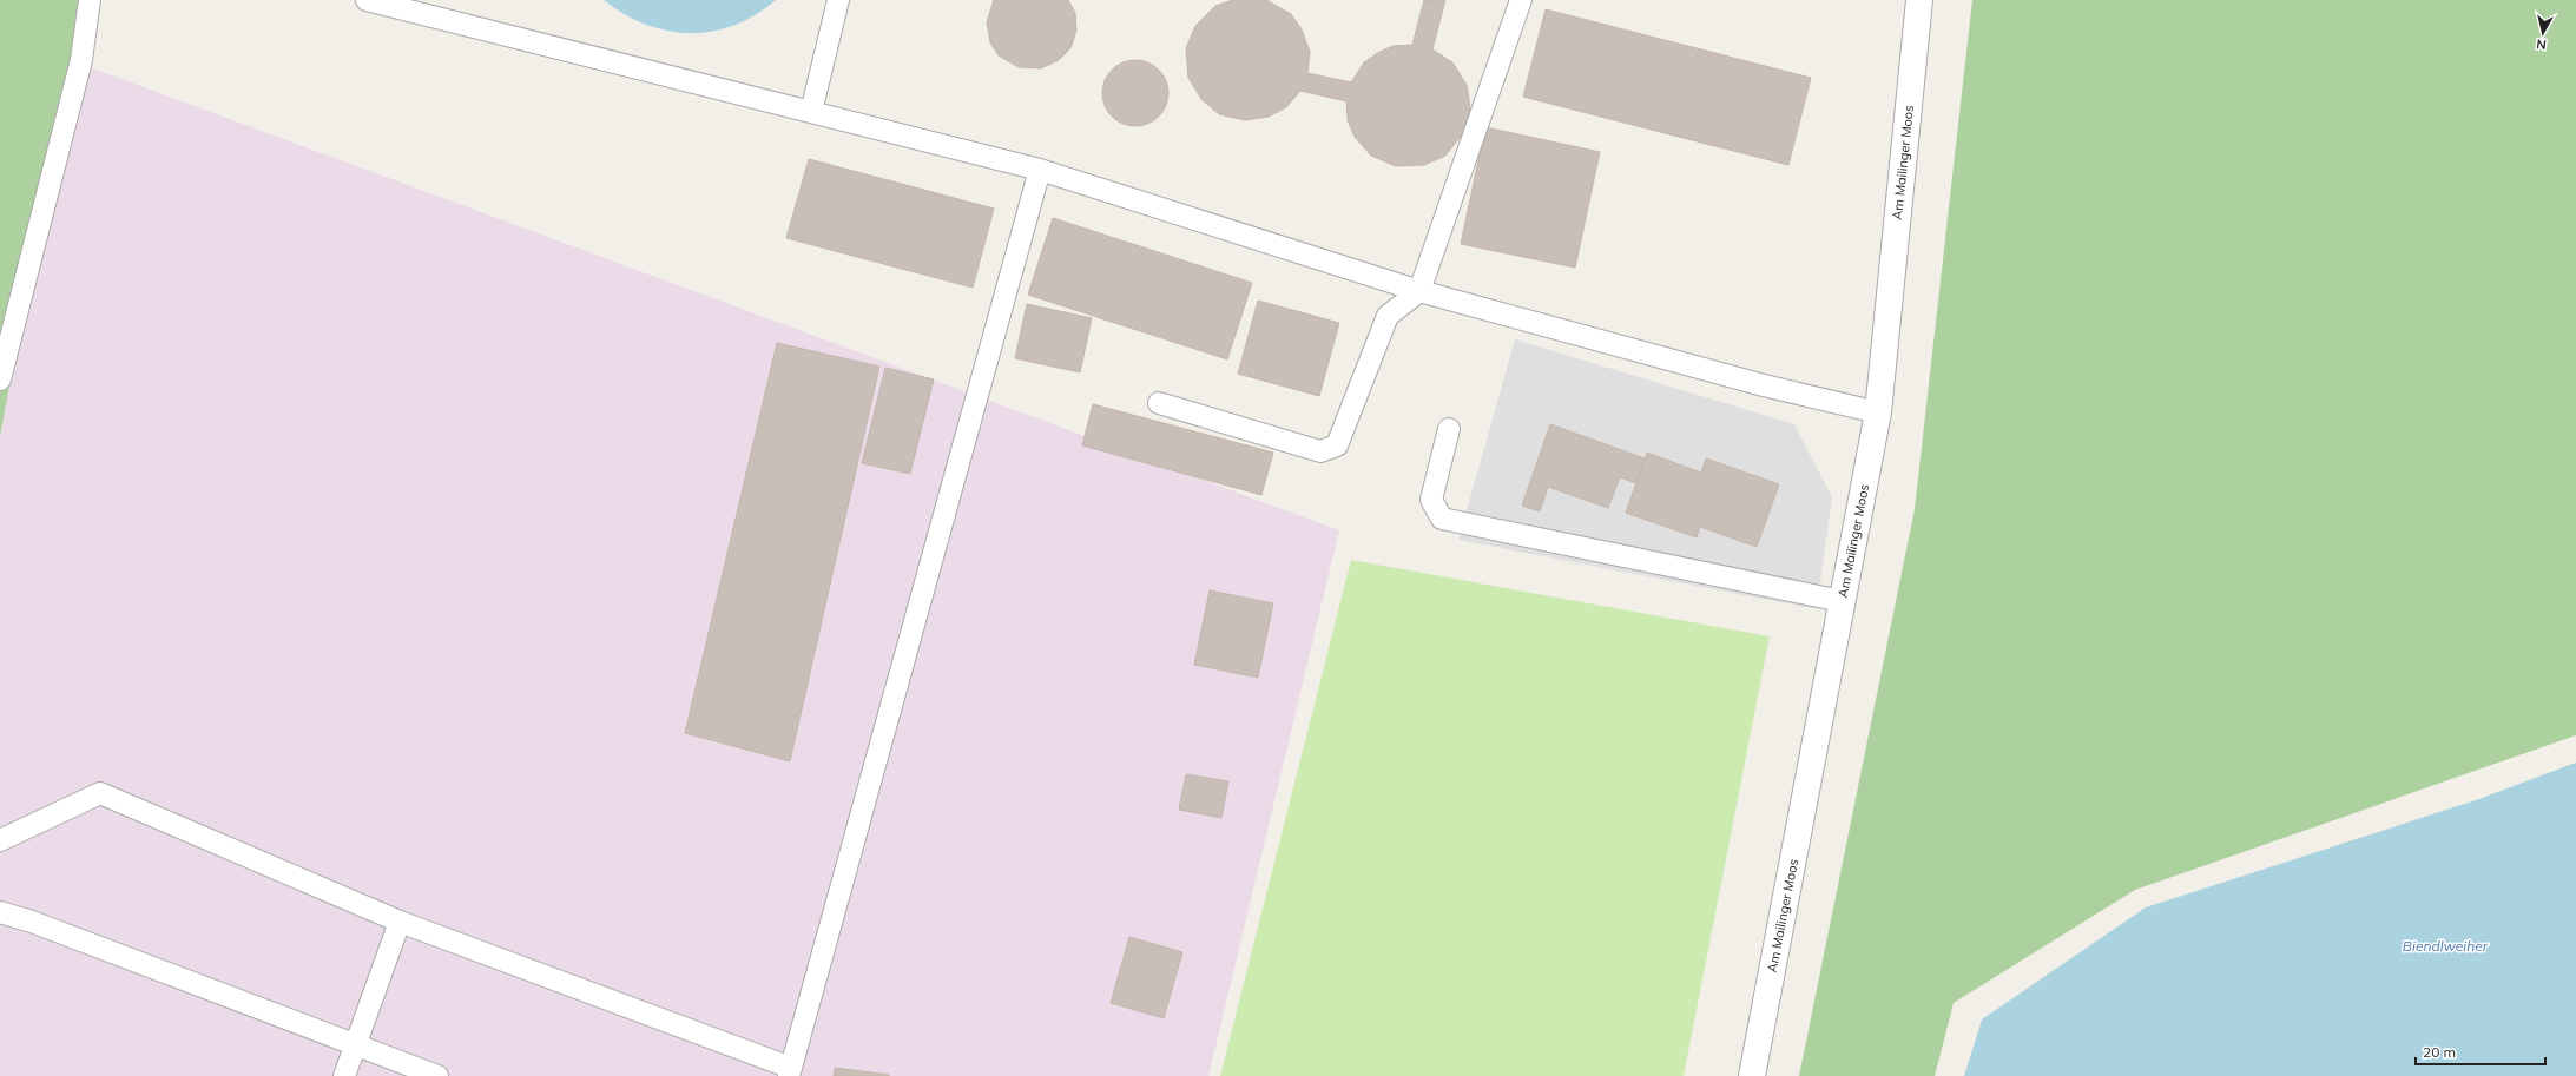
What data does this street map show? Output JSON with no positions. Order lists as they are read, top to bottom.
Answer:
{
  "streets": {
    "street": ["Am Mailinger Moos"]
  },
  "water": ["Biendlweiher"],
  "scale_bar": "20 m",
  "north": "bottom"
}
